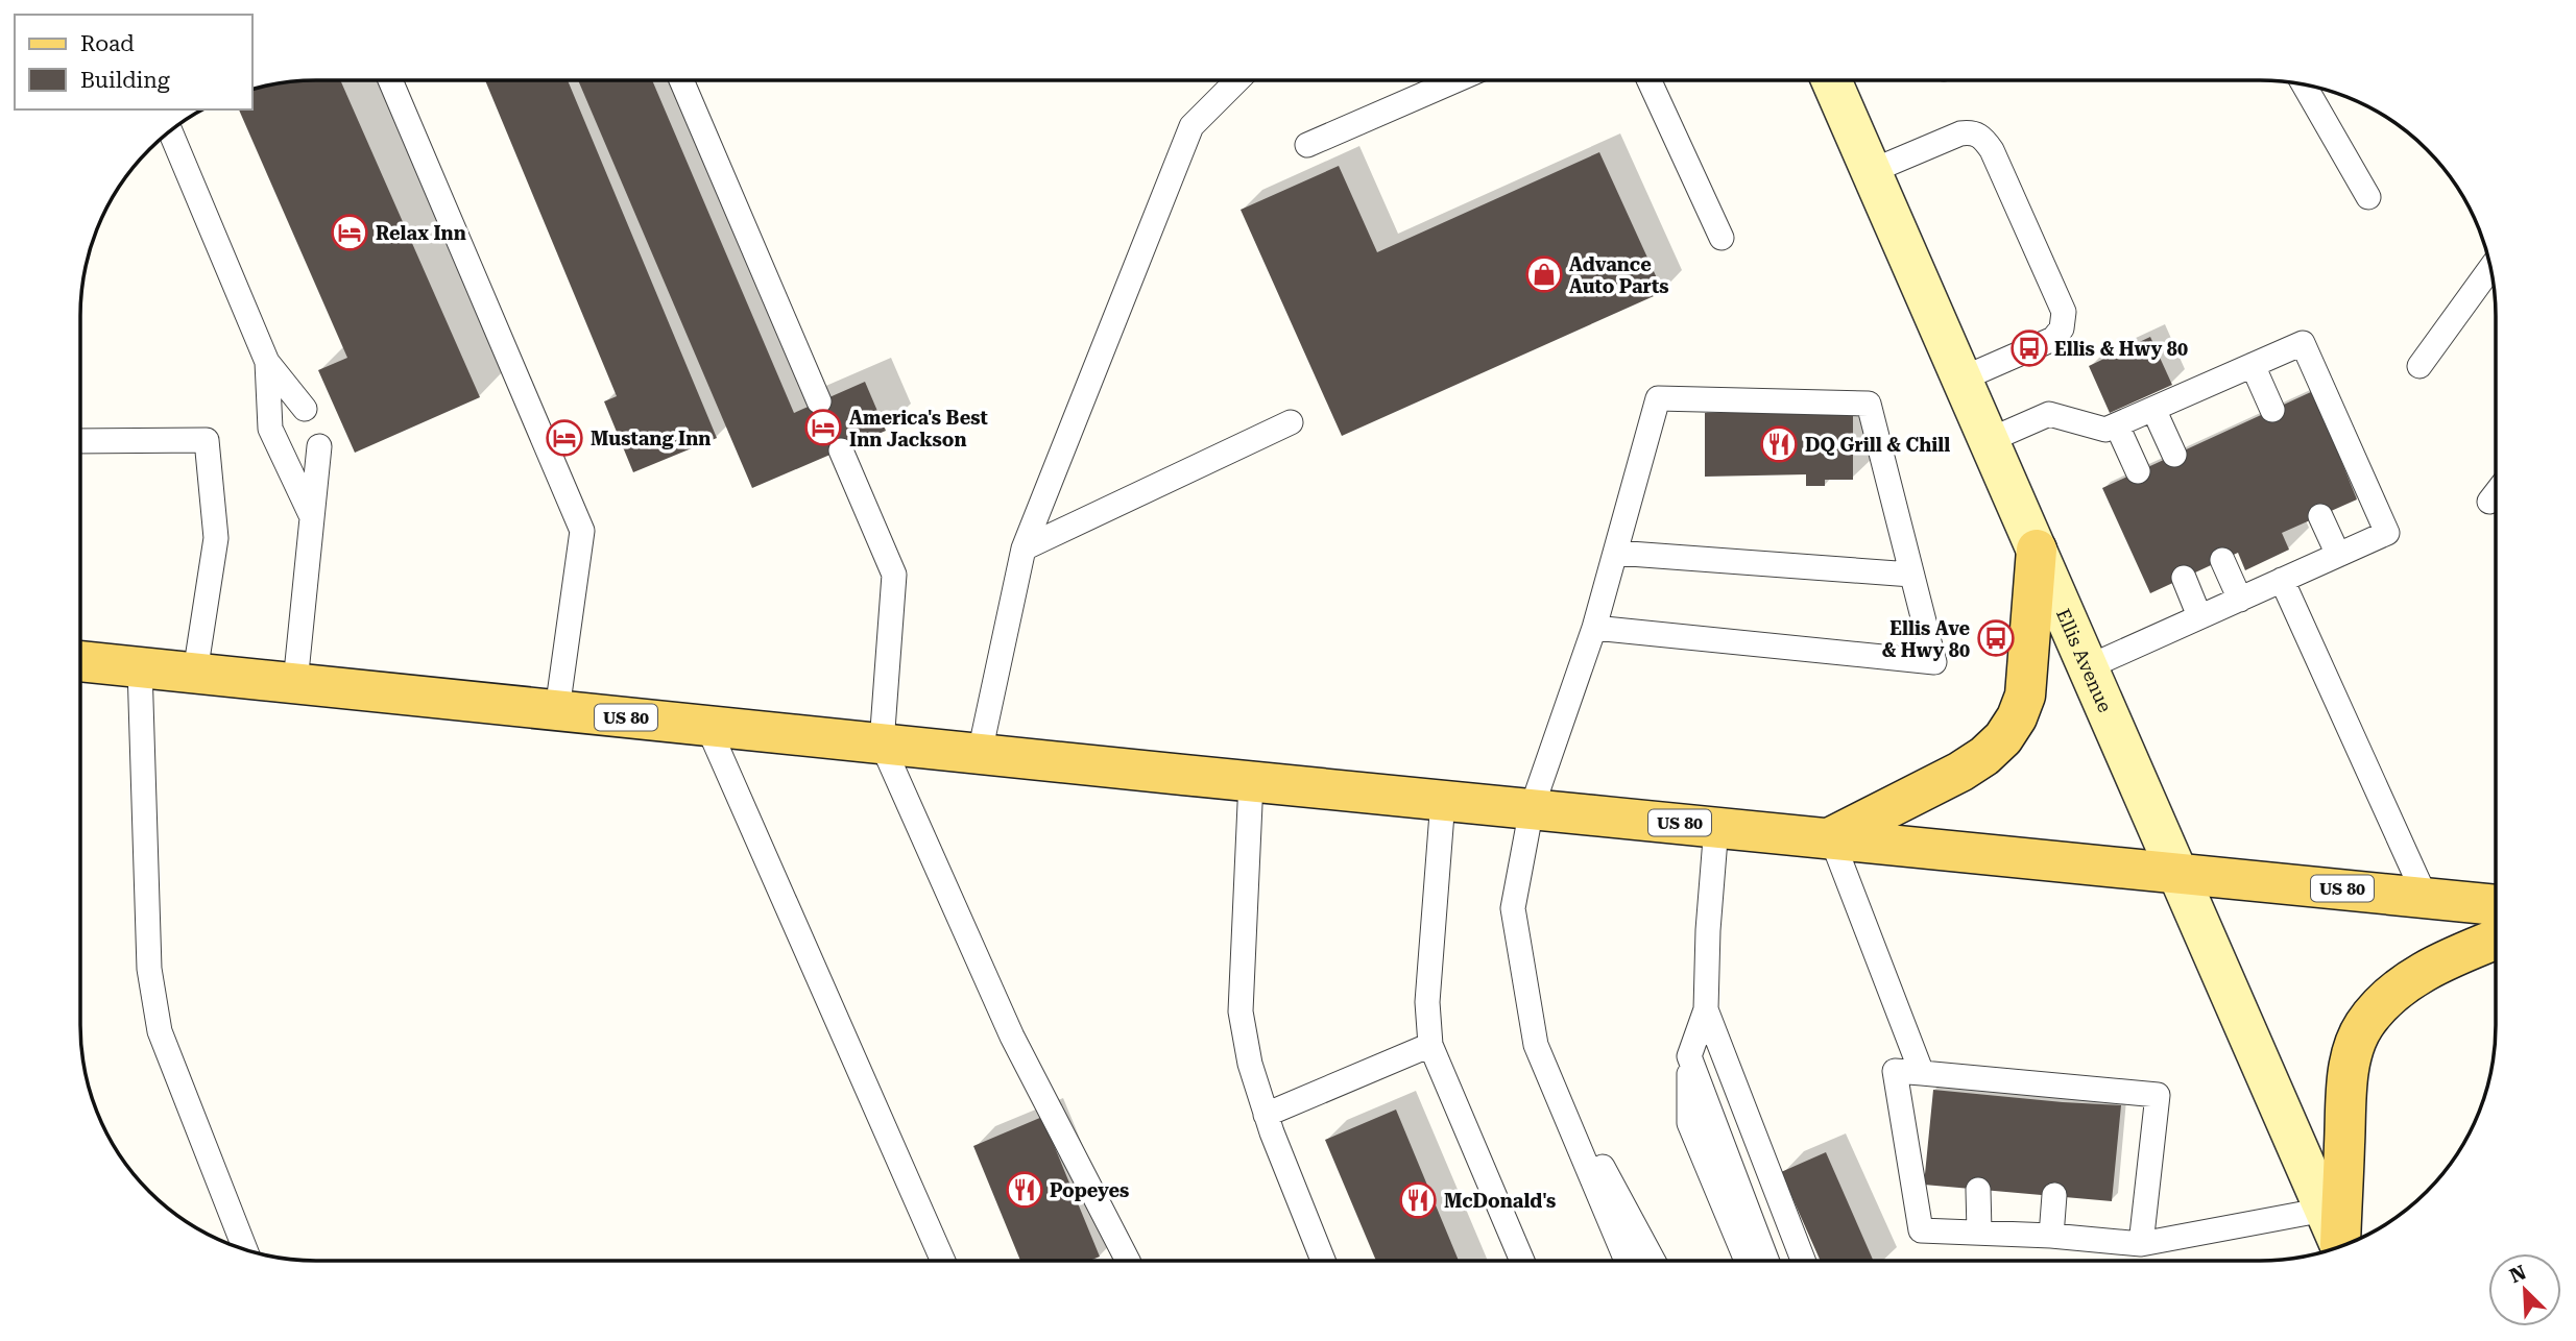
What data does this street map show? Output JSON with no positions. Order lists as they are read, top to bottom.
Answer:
{
  "streets": {
    "main road": ["Ellis Avenue", "US 80"]
  },
  "crossings": [
    ["Ellis Avenue", "US 80"]
  ],
  "places": {
    "hotel": ["Relax Inn", "America's Best Inn Jackson", "Mustang Inn"],
    "shop": ["Advance Auto Parts"],
    "bus stop": ["Ellis & Hwy 80", "Ellis Ave & Hwy 80"],
    "restaurant": ["DQ Grill & Chill", "Popeyes", "McDonald's"]
  },
  "legend": ["Road", "Building"],
  "north": "top left"
}
